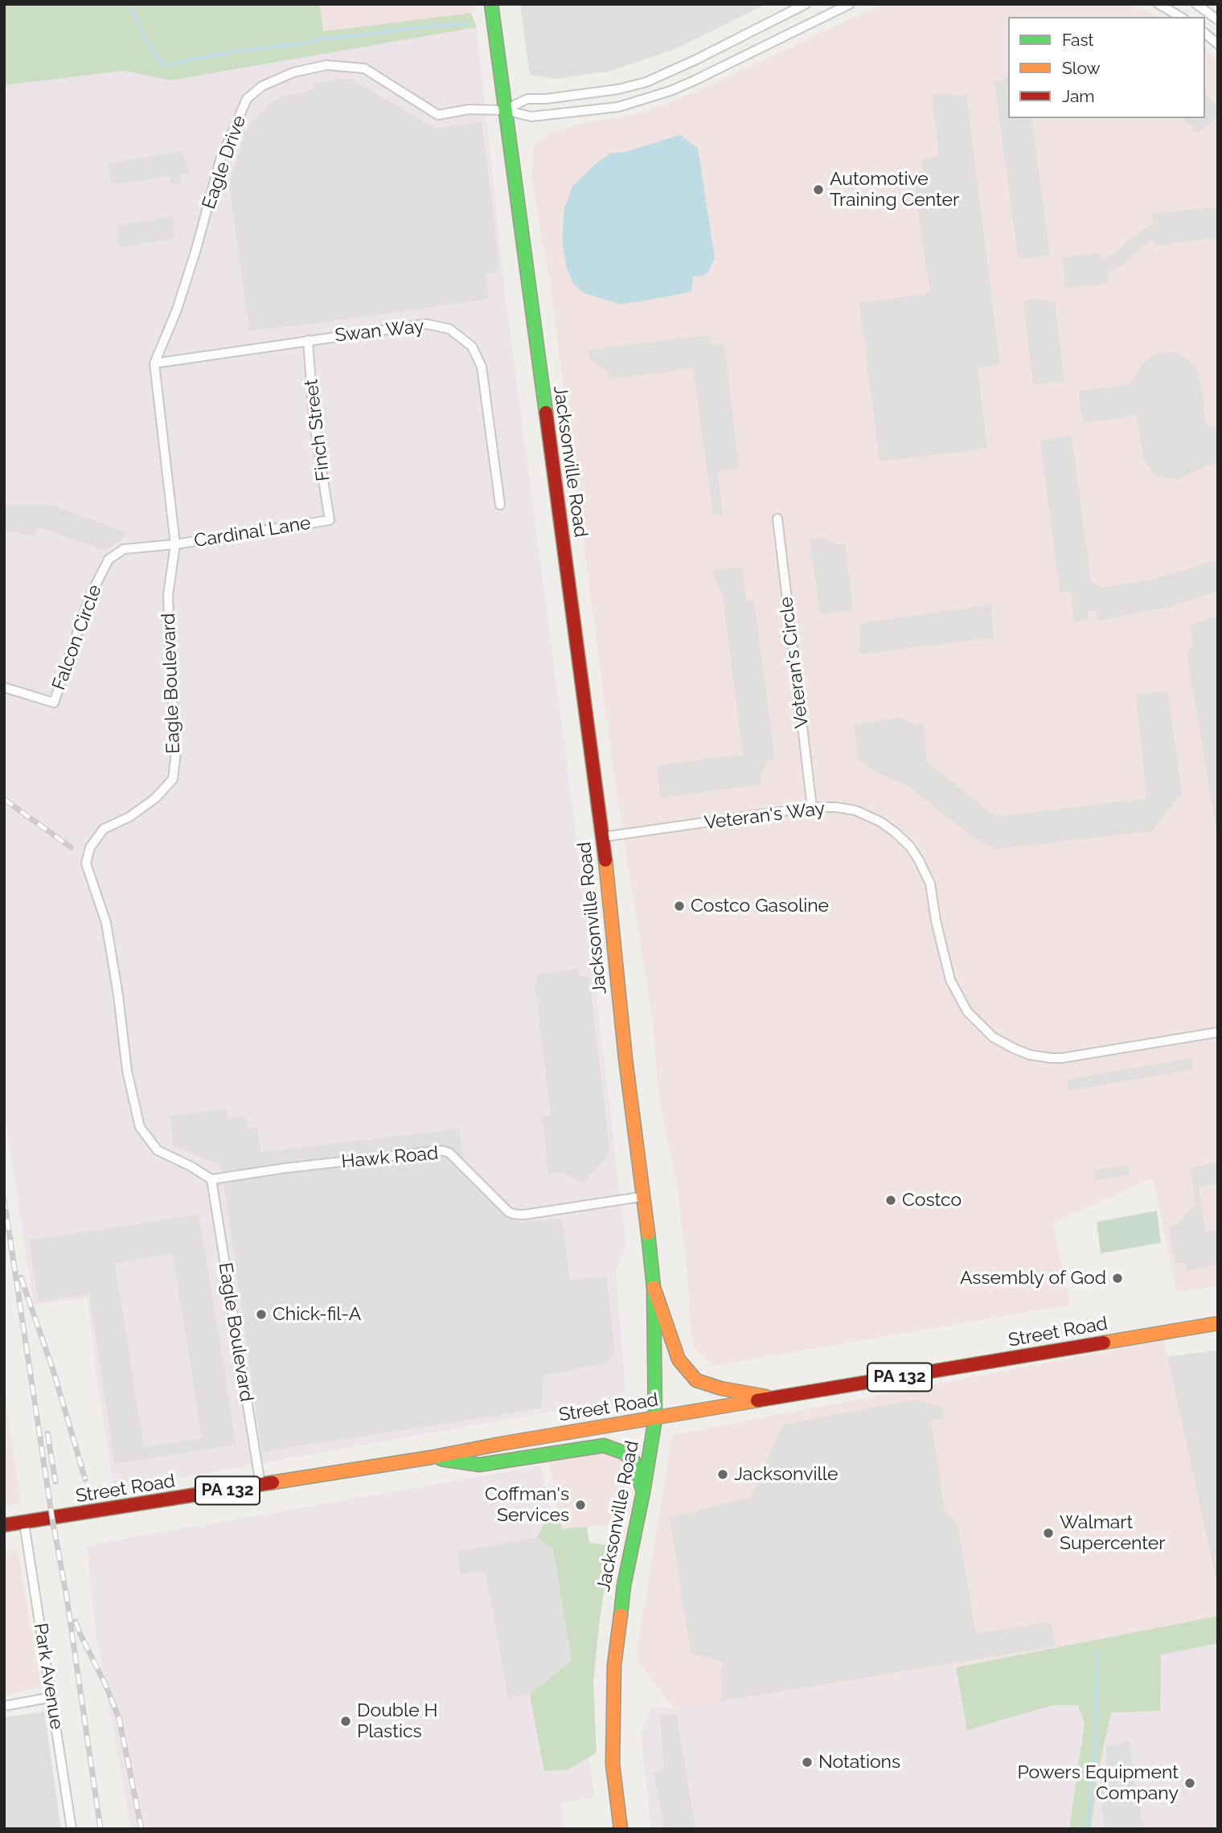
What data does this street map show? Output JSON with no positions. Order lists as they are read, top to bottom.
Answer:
{
  "streets": {
    "main road": ["Jacksonville Road", "Street Road", "PA 132"],
    "street": [
      "Eagle Drive",
      "Swan Way",
      "Finch Street",
      "Cardinal Lane",
      "Falcon Circle",
      "Veteran's Circle",
      "Eagle Boulevard",
      "Veteran's Way",
      "Hawk Road",
      "Park Avenue"
    ]
  },
  "crossings": [
    ["Eagle Drive", "Swan Way"],
    ["Eagle Drive", "Jacksonville Road"],
    ["Eagle Drive", "Eagle Boulevard"],
    ["Swan Way", "Finch Street"],
    ["Swan Way", "Eagle Boulevard"],
    ["Finch Street", "Cardinal Lane"],
    ["Jacksonville Road", "Veteran's Way"],
    ["Jacksonville Road", "Hawk Road"],
    ["Jacksonville Road", "Street Road"],
    ["Cardinal Lane", "Falcon Circle"],
    ["Cardinal Lane", "Eagle Boulevard"],
    ["Falcon Circle", "Eagle Boulevard"],
    ["Veteran's Circle", "Veteran's Way"],
    ["Eagle Boulevard", "Hawk Road"],
    ["Eagle Boulevard", "Street Road"],
    ["Street Road", "Park Avenue"]
  ],
  "places": [
    "Automotive Training Center",
    "Costco Gasoline",
    "Costco",
    "Assembly of God",
    "Chick-fil-A",
    "Jacksonville",
    "Coffman's Services",
    "Walmart Supercenter",
    "Double H Plastics",
    "Notations",
    "Powers Equipment Company"
  ],
  "legend": ["Fast", "Slow", "Jam"]
}
